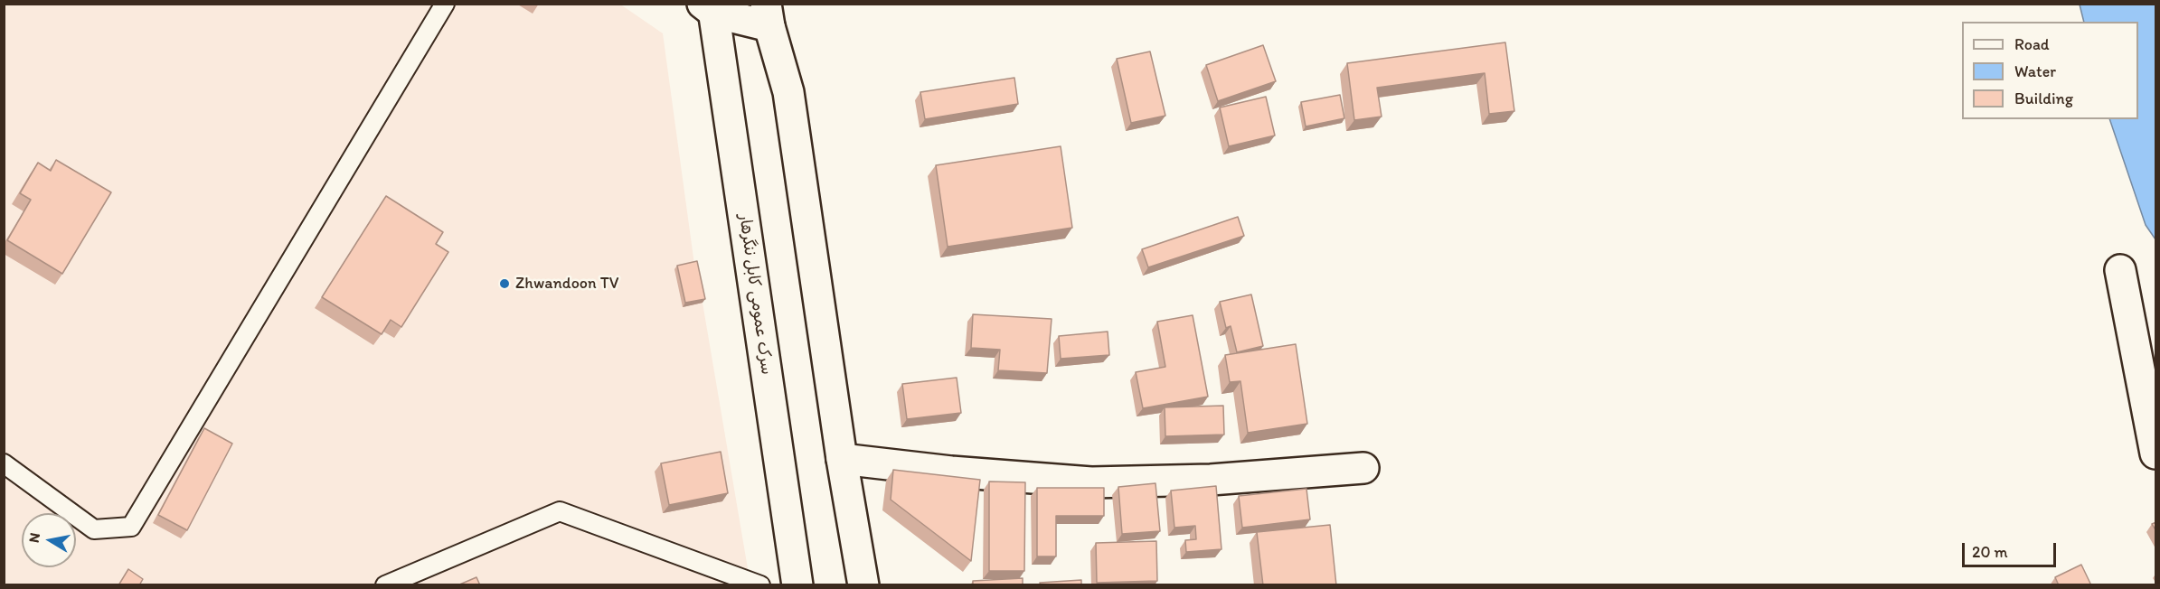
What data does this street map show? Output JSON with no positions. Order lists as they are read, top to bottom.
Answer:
{
  "streets": {
    "main road": ["سرک عمومی کابل ننگرهار"]
  },
  "places": ["Zhwandoon TV"],
  "legend": ["Road", "Water", "Building"],
  "scale_bar": "20 m",
  "north": "left"
}
